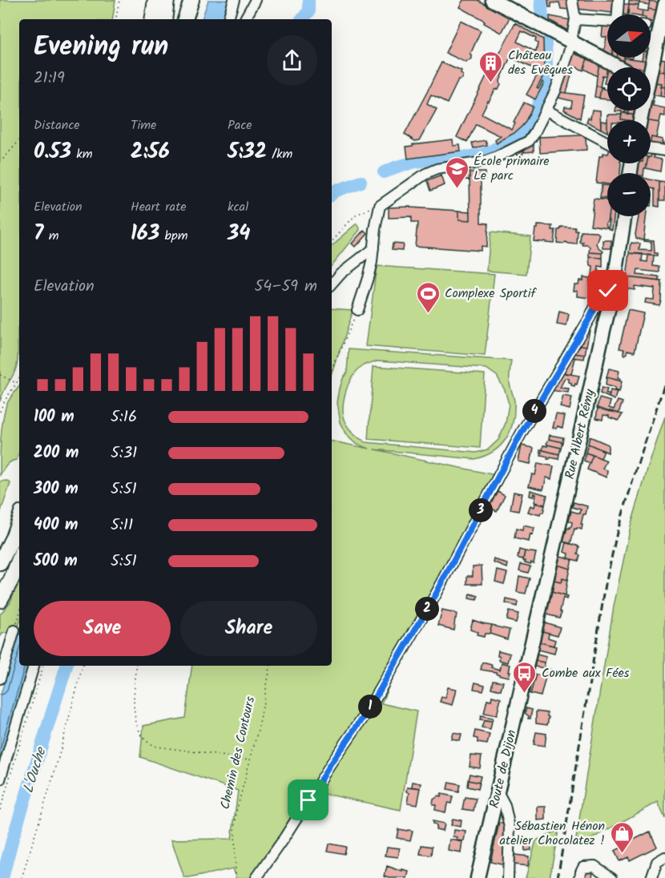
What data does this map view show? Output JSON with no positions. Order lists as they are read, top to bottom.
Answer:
{
  "streets": {
    "main road": ["Rue Albert Rémy", "Route de Dijon"],
    "path": ["Chemin des Contours"]
  },
  "crossings": [
    ["Rue Albert Rémy", "Route de Dijon"]
  ],
  "water": ["L'Ouche"],
  "places": {
    "building": ["Château des Evêques"],
    "school or university": ["École primaire Le parc"],
    "sports": ["Complexe Sportif"],
    "bus stop": ["Combe aux Fées"],
    "shop": ["Sébastien Hénon atelier Chocolatez !"]
  },
  "north": "right",
  "page": {
    "map_buttons": ["+", "−"],
    "heading": ["Evening run", "21:19"],
    "stats": [
      ["Distance", "0.53 km"],
      ["Time", "2:56"],
      ["Pace", "5:32 /km"],
      ["Elevation", "7 m"],
      ["Heart rate", "163 bpm"],
      ["kcal", "34"]
    ],
    "chart": ["Elevation", "54–59 m"],
    "pins": [
      "4",
      "3",
      "2",
      "1"
    ],
    "list": [
      {
        "name": "100 m",
        "note": "5:16"
      },
      {
        "name": "200 m",
        "note": "5:31"
      },
      {
        "name": "300 m",
        "note": "5:51"
      },
      {
        "name": "400 m",
        "note": "5:11"
      },
      {
        "name": "500 m",
        "note": "5:51"
      }
    ],
    "buttons": ["Save", "Share"]
  }
}
